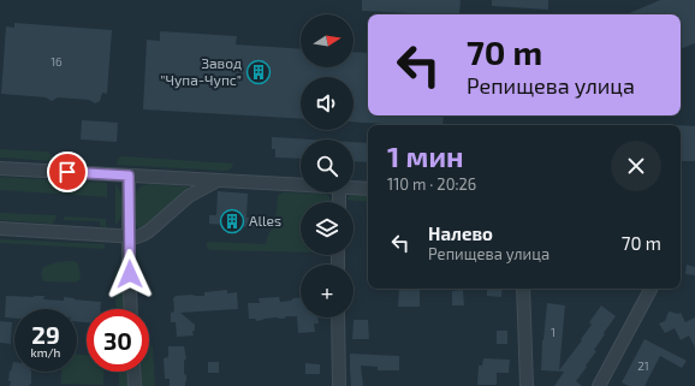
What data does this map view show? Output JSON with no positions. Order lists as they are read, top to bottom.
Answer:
{
  "places": {
    "building": ["Завод \"Чупа-Чупс\"", "Alles"]
  },
  "house_numbers": ["16", "1", "21"],
  "north": "right",
  "page": {
    "map_buttons": "+",
    "turn": ["70 m", "Репищева улица"],
    "heading": ["1 мин", "110 m · 20:26"],
    "list": [
      {
        "name": "Налево",
        "note": "Репищева улица",
        "value": "70 m"
      }
    ],
    "speed": "29 km/h",
    "limit": "30"
  }
}
